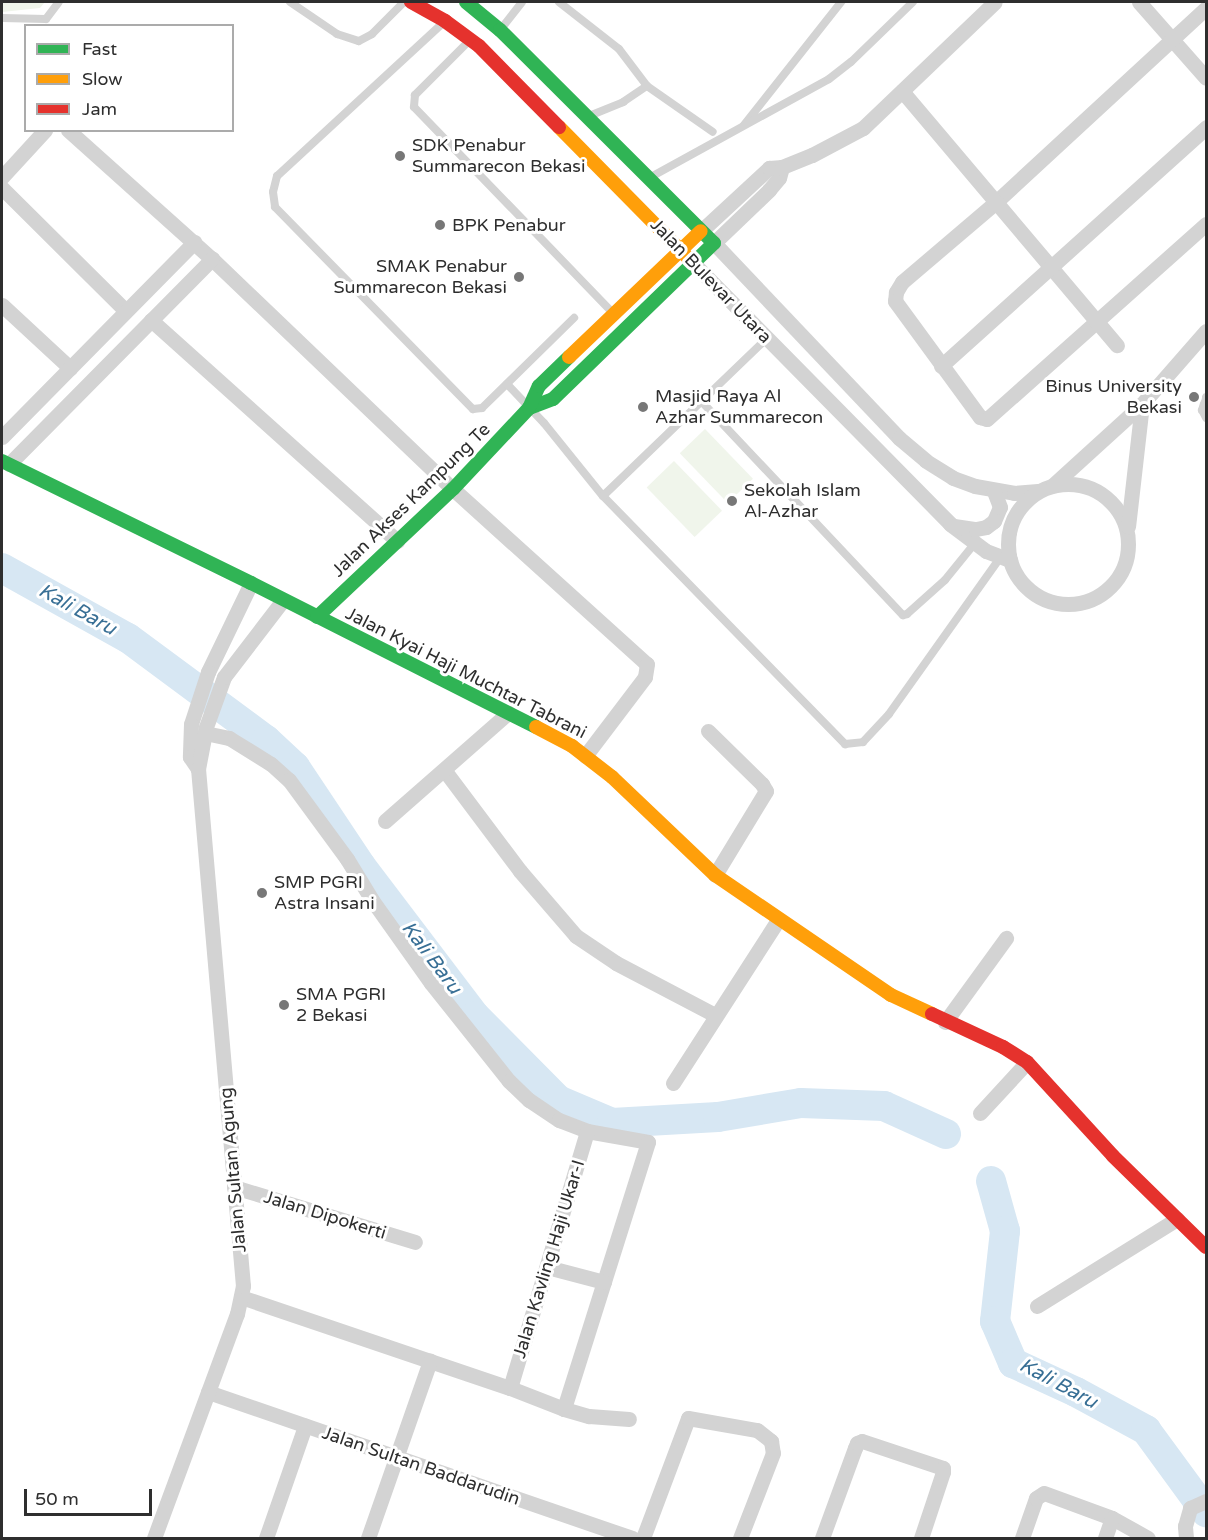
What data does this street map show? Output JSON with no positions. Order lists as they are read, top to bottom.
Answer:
{
  "streets": {
    "street": [
      "Jalan Bulevar Utara",
      "Jalan Akses Kampung Te",
      "Jalan Kyai Haji Muchtar Tabrani",
      "Jalan Sultan Agung",
      "Jalan Dipokerti",
      "Jalan Kavling Haji Ukar-I",
      "Jalan Sultan Baddarudin"
    ]
  },
  "crossings": [
    ["Jalan Bulevar Utara", "Jalan Akses Kampung Te"],
    ["Jalan Akses Kampung Te", "Jalan Kyai Haji Muchtar Tabrani"],
    ["Jalan Sultan Agung", "Jalan Dipokerti"],
    ["Jalan Sultan Agung", "Jalan Sultan Baddarudin"]
  ],
  "water": ["Kali Baru"],
  "places": [
    "SDK Penabur Summarecon Bekasi",
    "BPK Penabur",
    "SMAK Penabur Summarecon Bekasi",
    "Binus University Bekasi",
    "Masjid Raya Al Azhar Summarecon",
    "Sekolah Islam Al-Azhar",
    "SMP PGRI Astra Insani",
    "SMA PGRI 2 Bekasi"
  ],
  "legend": ["Fast", "Slow", "Jam"],
  "scale_bar": "50 m"
}
